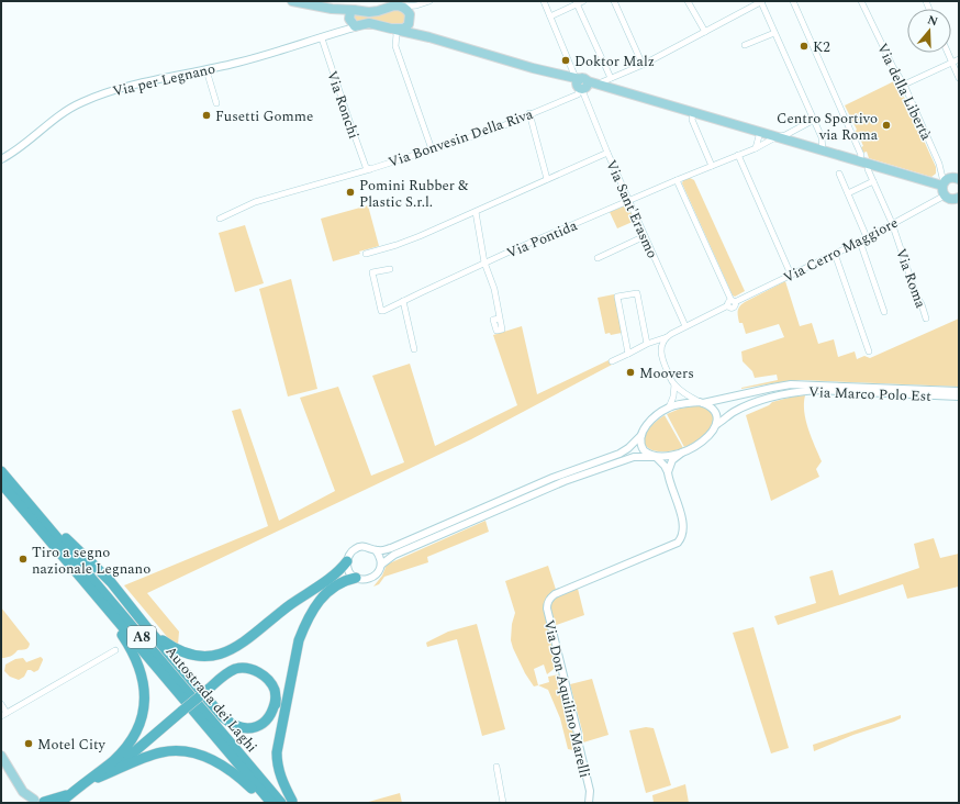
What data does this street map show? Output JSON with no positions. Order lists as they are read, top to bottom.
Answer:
{
  "streets": {
    "highway": ["A8", "Autostrada dei Laghi"],
    "street": [
      "Via per Legnano",
      "Via della Libertà",
      "Via Ronchi",
      "Via Bonvesin Della Riva",
      "Via Sant'Erasmo",
      "Via Pontida",
      "Via Cerro Maggiore",
      "Via Roma",
      "Via Marco Polo Est",
      "Via Don Aquilino Marelli"
    ]
  },
  "crossings": [
    ["Via per Legnano", "Via Ronchi"],
    ["Via Ronchi", "Via Bonvesin Della Riva"],
    ["Via Bonvesin Della Riva", "Via Sant'Erasmo"],
    ["Via Sant'Erasmo", "Via Pontida"],
    ["Via Sant'Erasmo", "Via Cerro Maggiore"],
    ["Via Cerro Maggiore", "Via Roma"],
    ["Via Marco Polo Est", "Via Don Aquilino Marelli"]
  ],
  "places": [
    "K2",
    "Doktor Malz",
    "Fusetti Gomme",
    "Centro Sportivo via Roma",
    "Pomini Rubber & Plastic S.r.l.",
    "Moovers",
    "Tiro a segno nazionale Legnano",
    "Motel City"
  ],
  "north": "top"
}
